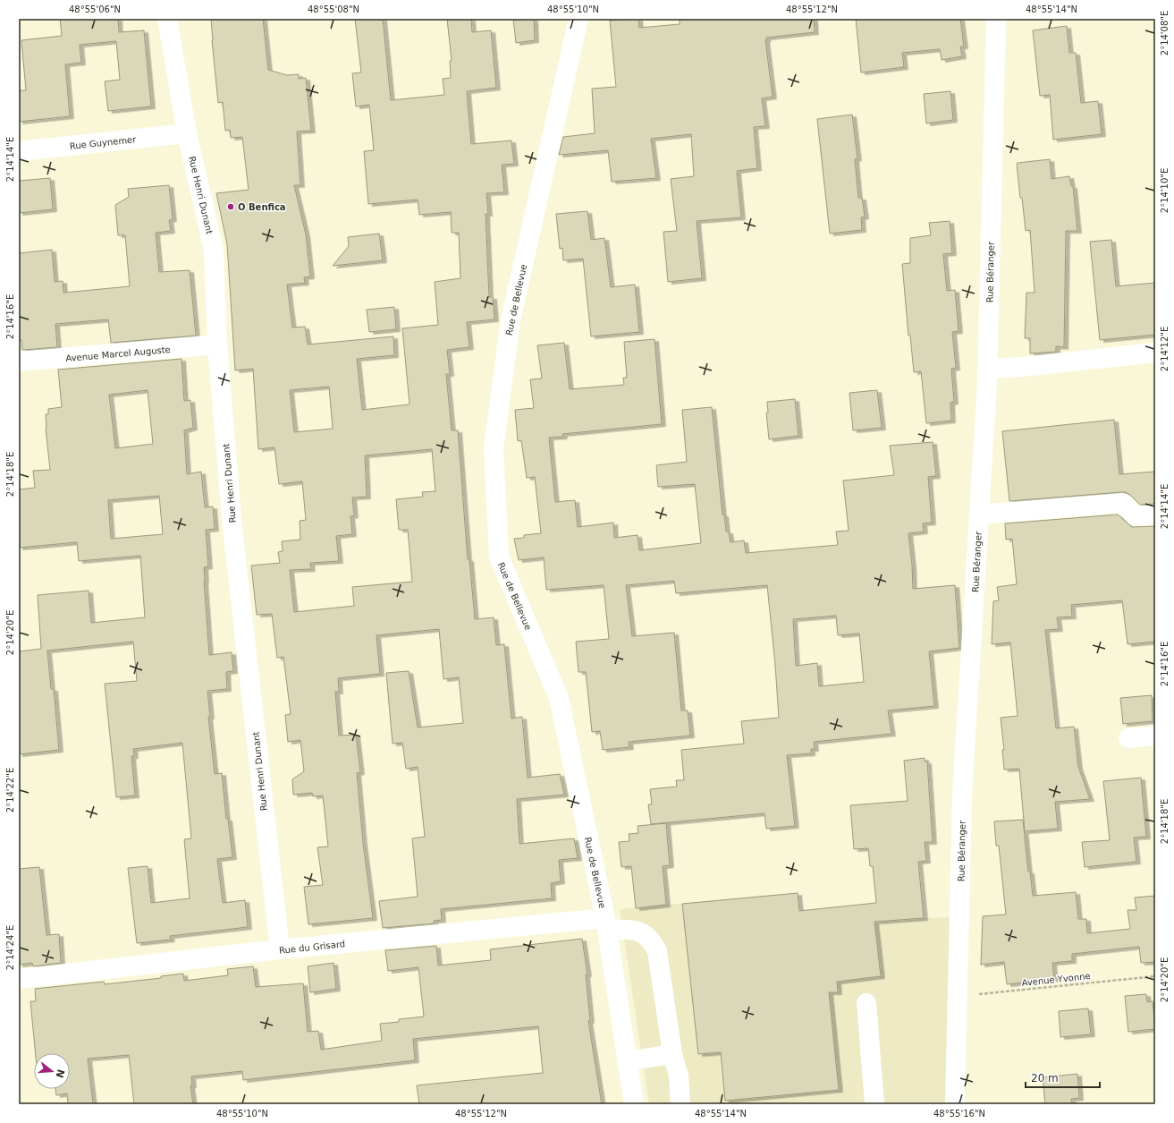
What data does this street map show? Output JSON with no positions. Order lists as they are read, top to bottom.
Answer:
{
  "streets": {
    "street": [
      "Rue Guynemer",
      "Rue Henri Dunant",
      "Rue Béranger",
      "Rue de Bellevue",
      "Avenue Marcel Auguste",
      "Rue du Grisard"
    ],
    "path": ["Avenue Yvonne"]
  },
  "crossings": [
    ["Rue Guynemer", "Rue Henri Dunant"],
    ["Rue Henri Dunant", "Avenue Marcel Auguste"],
    ["Rue Henri Dunant", "Rue du Grisard"],
    ["Rue Béranger", "Avenue Yvonne"],
    ["Rue de Bellevue", "Rue du Grisard"]
  ],
  "places": ["O Benfica"],
  "scale_bar": "20 m",
  "north": "right",
  "coordinates": [
    "48°55'06\"N",
    "48°55'08\"N",
    "48°55'10\"N",
    "48°55'12\"N",
    "48°55'14\"N",
    "2°14'08\"E",
    "2°14'14\"E",
    "2°14'10\"E",
    "2°14'16\"E",
    "2°14'12\"E",
    "2°14'18\"E",
    "2°14'20\"E",
    "2°14'22\"E",
    "2°14'24\"E",
    "48°55'16\"N"
  ]
}
